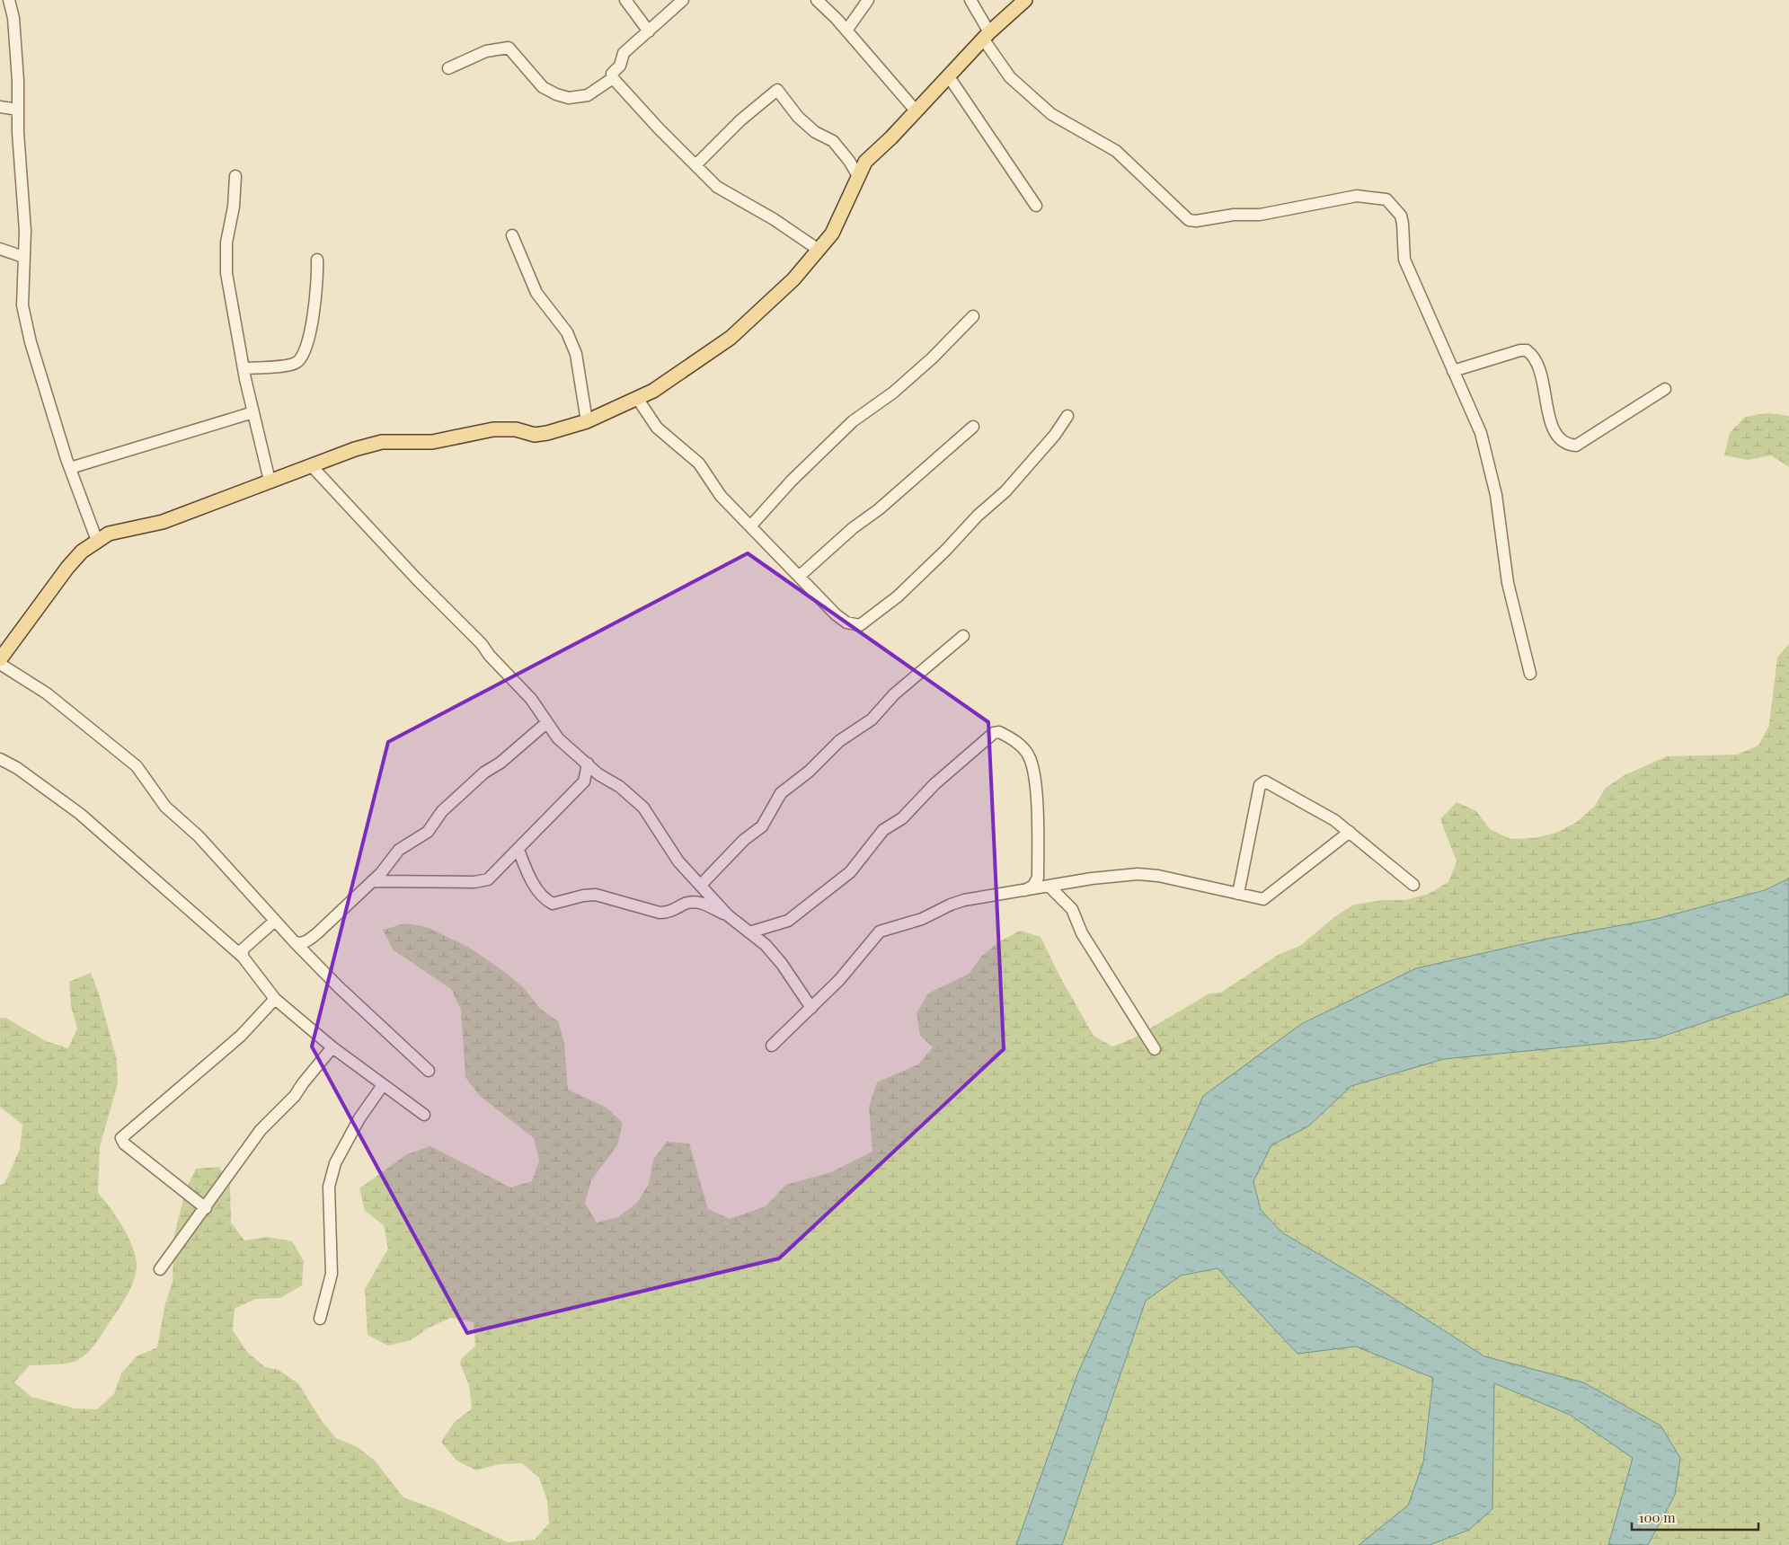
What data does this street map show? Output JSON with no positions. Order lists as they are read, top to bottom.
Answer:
{
  "scale_bar": "100 m"
}
